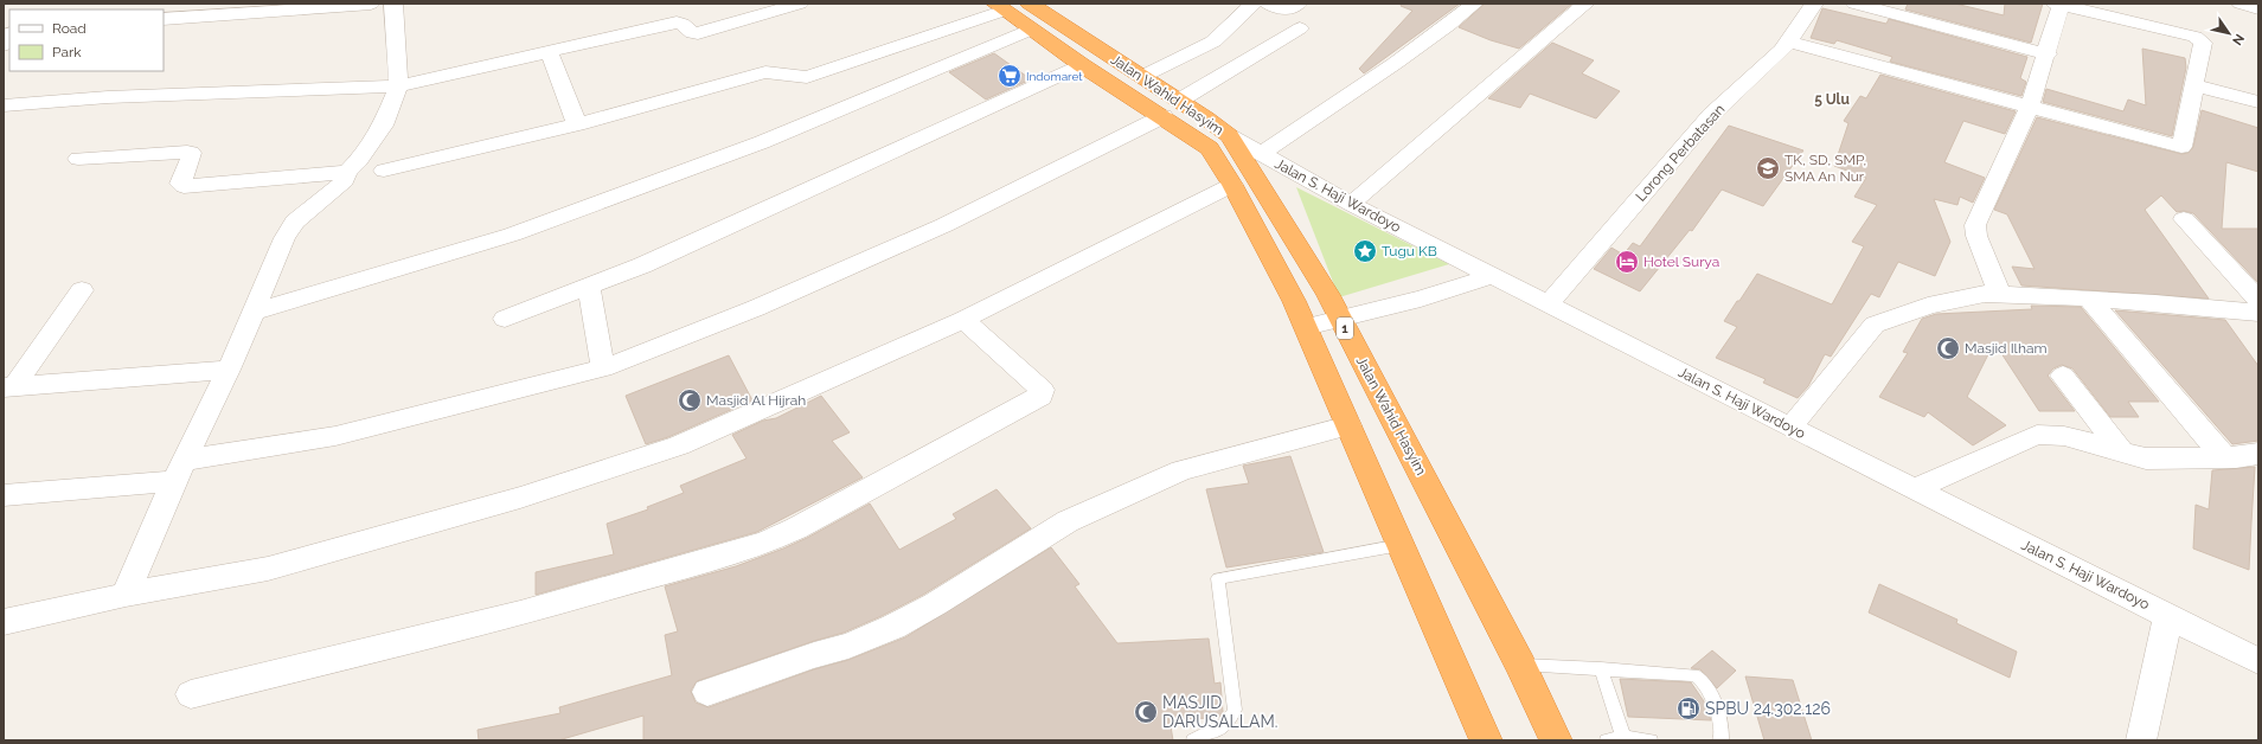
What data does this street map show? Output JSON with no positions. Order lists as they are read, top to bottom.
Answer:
{
  "streets": {
    "highway": ["Jalan Wahid Hasyim", "1"],
    "street": ["Lorong Perbatasan", "Jalan S. Haji Wardoyo"]
  },
  "crossings": [
    ["Jalan Wahid Hasyim", "Jalan S. Haji Wardoyo"],
    ["Lorong Perbatasan", "Jalan S. Haji Wardoyo"]
  ],
  "districts": ["5 Ulu"],
  "places": {
    "supermarket": ["Indomaret"],
    "school or university": ["TK, SD, SMP, SMA An Nur"],
    "place": ["Tugu KB"],
    "hotel": ["Hotel Surya"],
    "mosque": ["Masjid Ilham", "Masjid Al Hijrah", "MASJID DARUSALLAM."],
    "fuel station": ["SPBU 24.302.126"]
  },
  "legend": ["Road", "Park"],
  "north": "bottom right"
}
